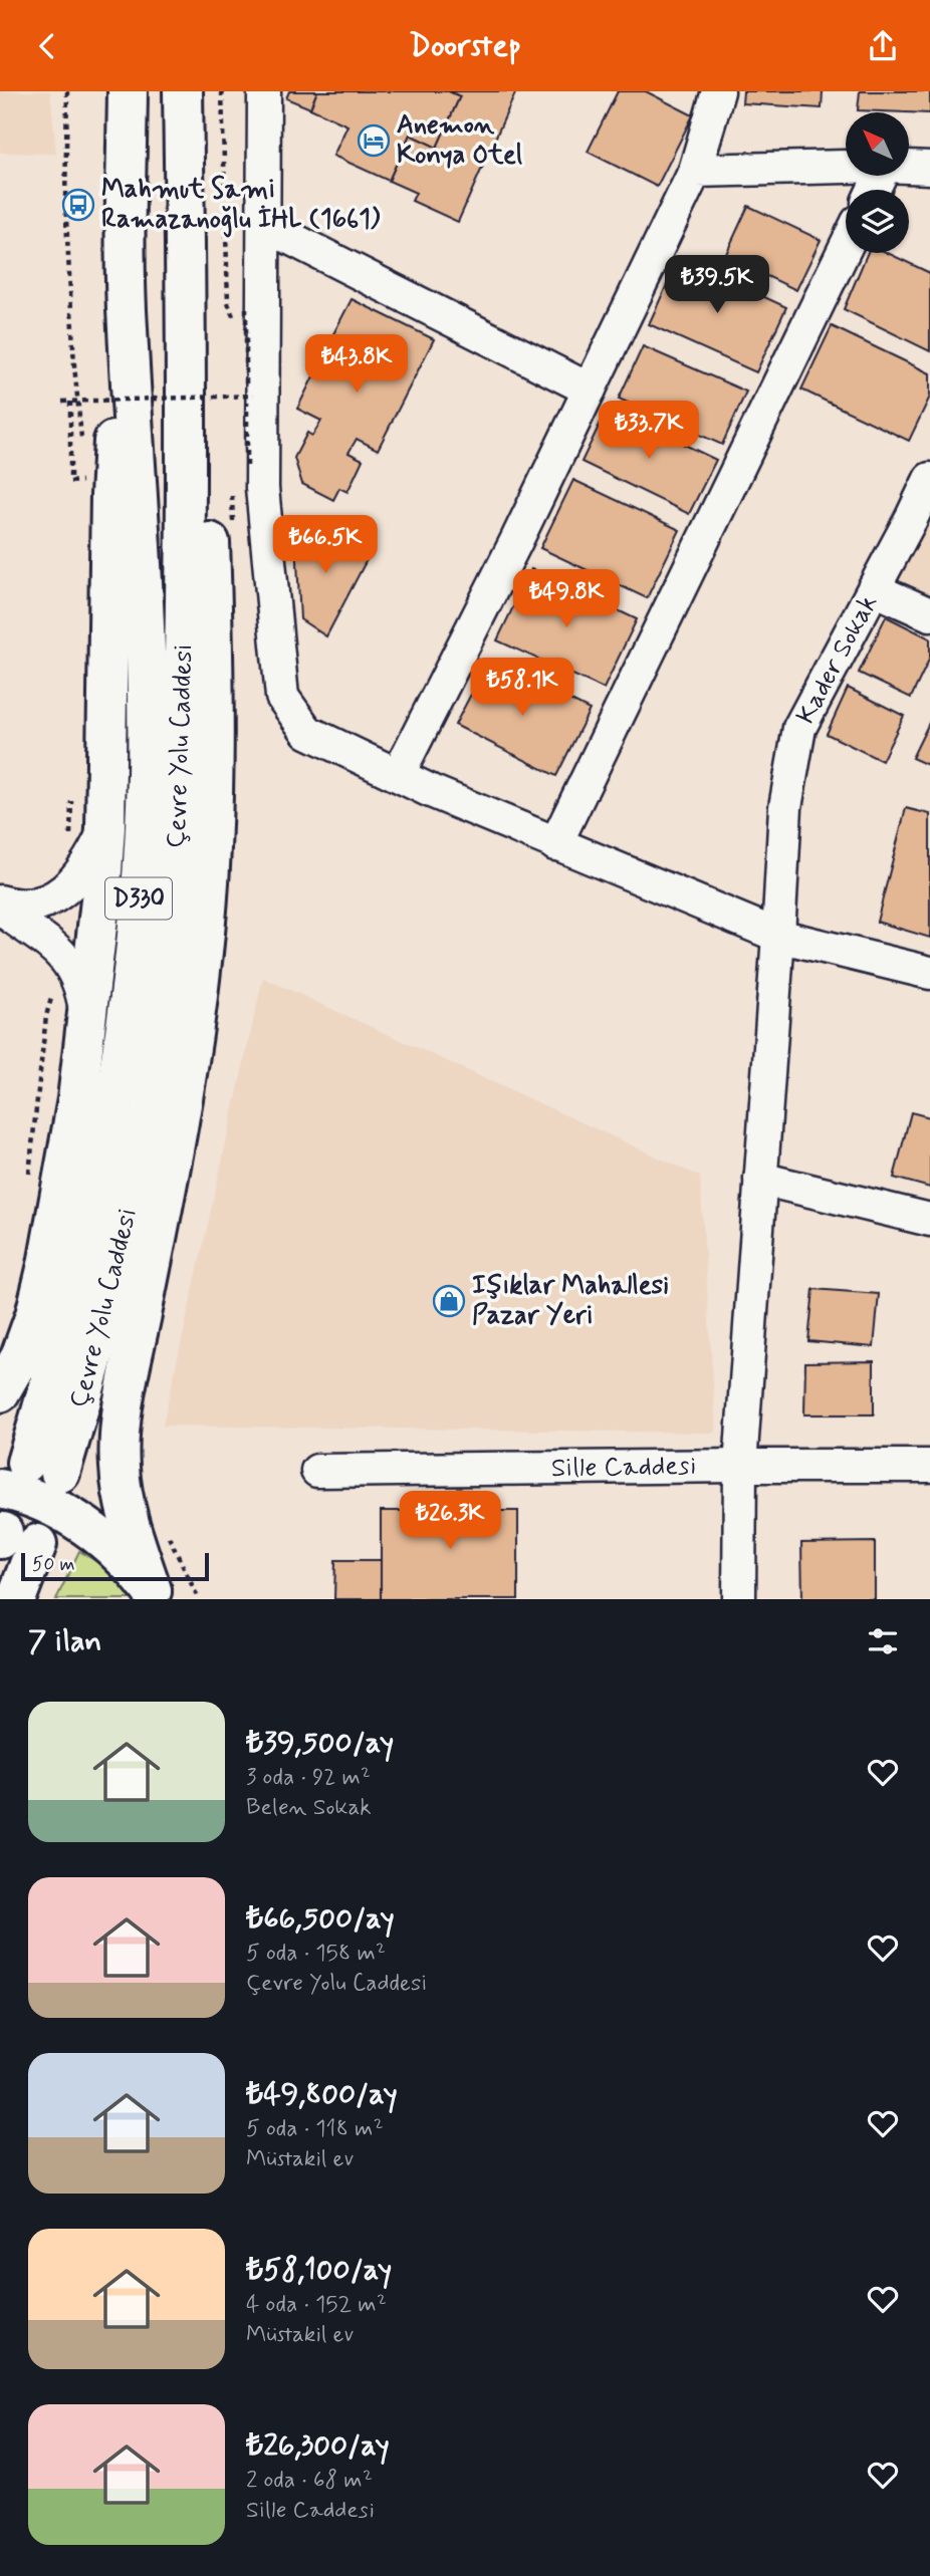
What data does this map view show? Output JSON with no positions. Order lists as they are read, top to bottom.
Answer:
{
  "streets": {
    "main road": ["Çevre Yolu Caddesi", "D330"],
    "street": ["Kader Sokak", "Sille Caddesi"]
  },
  "crossings": [
    ["Kader Sokak", "Sille Caddesi"]
  ],
  "places": {
    "hotel": ["Anemon Konya Otel"],
    "bus stop": ["Mahmut Sami Ramazanoğlu İHL (1661)"],
    "shop": ["Işıklar Mahallesi Pazar Yeri"]
  },
  "scale_bar": "50 m",
  "north": "top left",
  "page": {
    "header": "Doorstep",
    "price": [
      "₺39.5K",
      "₺43.8K",
      "₺33.7K",
      "₺66.5K",
      "₺49.8K",
      "₺58.1K",
      "₺26.3K"
    ],
    "scale": "50 m",
    "heading": "7 ilan",
    "list": [
      {
        "name": "₺39,500/ay",
        "note": "3 oda · 92 m² · Belen Sokak"
      },
      {
        "name": "₺66,500/ay",
        "note": "5 oda · 158 m² · Çevre Yolu Caddesi"
      },
      {
        "name": "₺49,800/ay",
        "note": "5 oda · 118 m² · Müstakil ev"
      },
      {
        "name": "₺58,100/ay",
        "note": "4 oda · 152 m² · Müstakil ev"
      },
      {
        "name": "₺26,300/ay",
        "note": "2 oda · 68 m² · Sille Caddesi"
      }
    ]
  }
}
